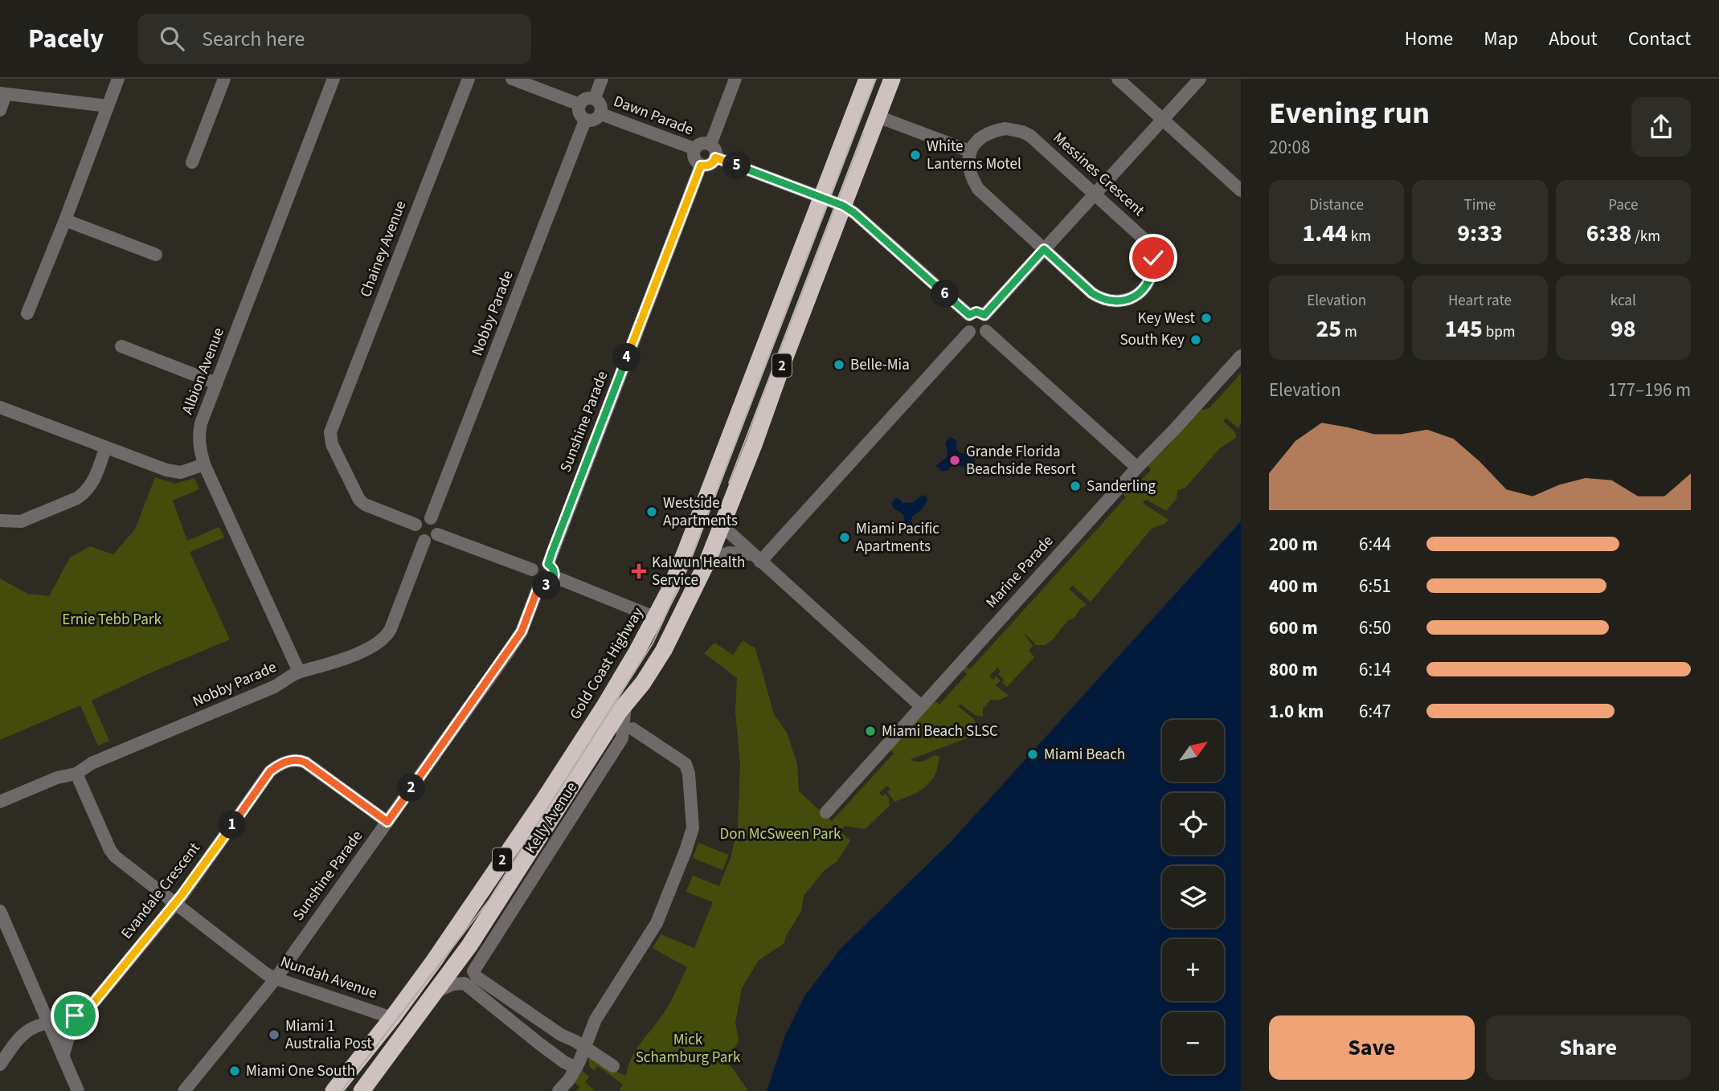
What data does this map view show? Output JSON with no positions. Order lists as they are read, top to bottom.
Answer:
{
  "streets": {
    "highway": ["2", "Gold Coast Highway"],
    "street": [
      "Dawn Parade",
      "Messines Crescent",
      "Chainey Avenue",
      "Nobby Parade",
      "Albion Avenue",
      "Sunshine Parade",
      "Marine Parade",
      "Kelly Avenue",
      "Evandale Crescent",
      "Nundah Avenue"
    ]
  },
  "crossings": [
    ["Dawn Parade", "Nobby Parade"],
    ["Dawn Parade", "Sunshine Parade"],
    ["Chainey Avenue", "Nobby Parade"],
    ["Nobby Parade", "Albion Avenue"],
    ["Nobby Parade", "Nundah Avenue"],
    ["2", "Kelly Avenue"],
    ["Sunshine Parade", "Evandale Crescent"],
    ["Sunshine Parade", "Nundah Avenue"],
    ["Gold Coast Highway", "Nundah Avenue"],
    ["Evandale Crescent", "Nundah Avenue"]
  ],
  "parks": ["Ernie Tebb Park", "Don McSween Park", "Mick Schamburg Park"],
  "places": {
    "other": [
      "White Lanterns Motel",
      "Key West",
      "South Key",
      "Belle-Mia",
      "Grande Florida Beachside Resort",
      "Sanderling",
      "Westside Apartments",
      "Miami Pacific Apartments",
      "Miami Beach SLSC",
      "Miami Beach",
      "Miami 1 Australia Post",
      "Miami One South"
    ],
    "health": ["Kalwun Health Service"]
  },
  "north": "top right",
  "page": {
    "header": "Pacely",
    "search": "Search here",
    "nav": [
      "Home",
      "Map",
      "About",
      "Contact"
    ],
    "heading": ["Evening run", "20:08"],
    "pins": [
      "5",
      "6",
      "4",
      "3",
      "2",
      "1"
    ],
    "stats": [
      ["Distance", "1.44 km"],
      ["Time", "9:33"],
      ["Pace", "6:38 /km"],
      ["Elevation", "25 m"],
      ["Heart rate", "145 bpm"],
      ["kcal", "98"]
    ],
    "chart": ["Elevation", "177–196 m"],
    "list": [
      {
        "name": "200 m",
        "note": "6:44"
      },
      {
        "name": "400 m",
        "note": "6:51"
      },
      {
        "name": "600 m",
        "note": "6:50"
      },
      {
        "name": "800 m",
        "note": "6:14"
      },
      {
        "name": "1.0 km",
        "note": "6:47"
      }
    ],
    "map_buttons": ["+", "−"],
    "buttons": ["Save", "Share"]
  }
}
